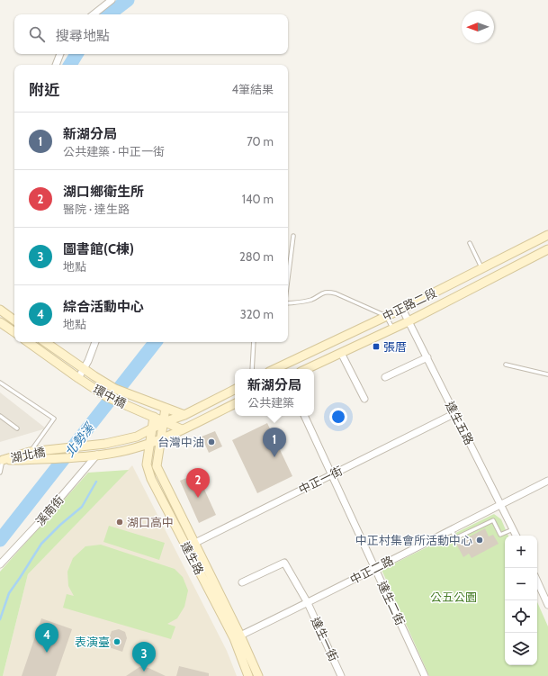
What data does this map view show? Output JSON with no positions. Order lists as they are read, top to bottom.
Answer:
{
  "streets": {
    "main road": [
      "中正路二段",
      "環中橋",
      "湖北橋",
      "達生路"
    ],
    "street": [
      "達生五路",
      "中正一街",
      "溪南街",
      "中正二路",
      "達生二街",
      "達生一街"
    ]
  },
  "crossings": [
    ["中正路二段", "達生五路"],
    ["環中橋", "達生路"],
    ["達生五路", "中正一街"],
    ["達生五路", "中正二路"],
    ["湖北橋", "溪南街"],
    ["湖北橋", "達生路"],
    ["中正一街", "達生路"],
    ["中正一街", "達生二街"],
    ["達生路", "中正二路"],
    ["中正二路", "達生二街"],
    ["中正二路", "達生一街"]
  ],
  "water": ["北勢溪"],
  "parks": ["公五公園"],
  "places": {
    "transit": ["張厝"],
    "other": [
      "台灣中油",
      "湖口高中",
      "中正村集會所活動中心",
      "表演臺"
    ]
  },
  "north": "left",
  "page": {
    "search": "搜尋地點",
    "heading": ["附近", "4筆結果"],
    "list": [
      {
        "mark": "1",
        "name": "新湖分局",
        "note": "公共建築 · 中正一街",
        "value": "70 m"
      },
      {
        "mark": "2",
        "name": "湖口鄉衛生所",
        "note": "醫院 · 達生路",
        "value": "140 m"
      },
      {
        "mark": "3",
        "name": "圖書館(C棟)",
        "note": "地點",
        "value": "280 m"
      },
      {
        "mark": "4",
        "name": "綜合活動中心",
        "note": "地點",
        "value": "320 m"
      }
    ],
    "popup": ["新湖分局", "公共建築"],
    "pins": [
      "1",
      "2",
      "4",
      "3"
    ],
    "map_buttons": ["+", "−"]
  }
}
